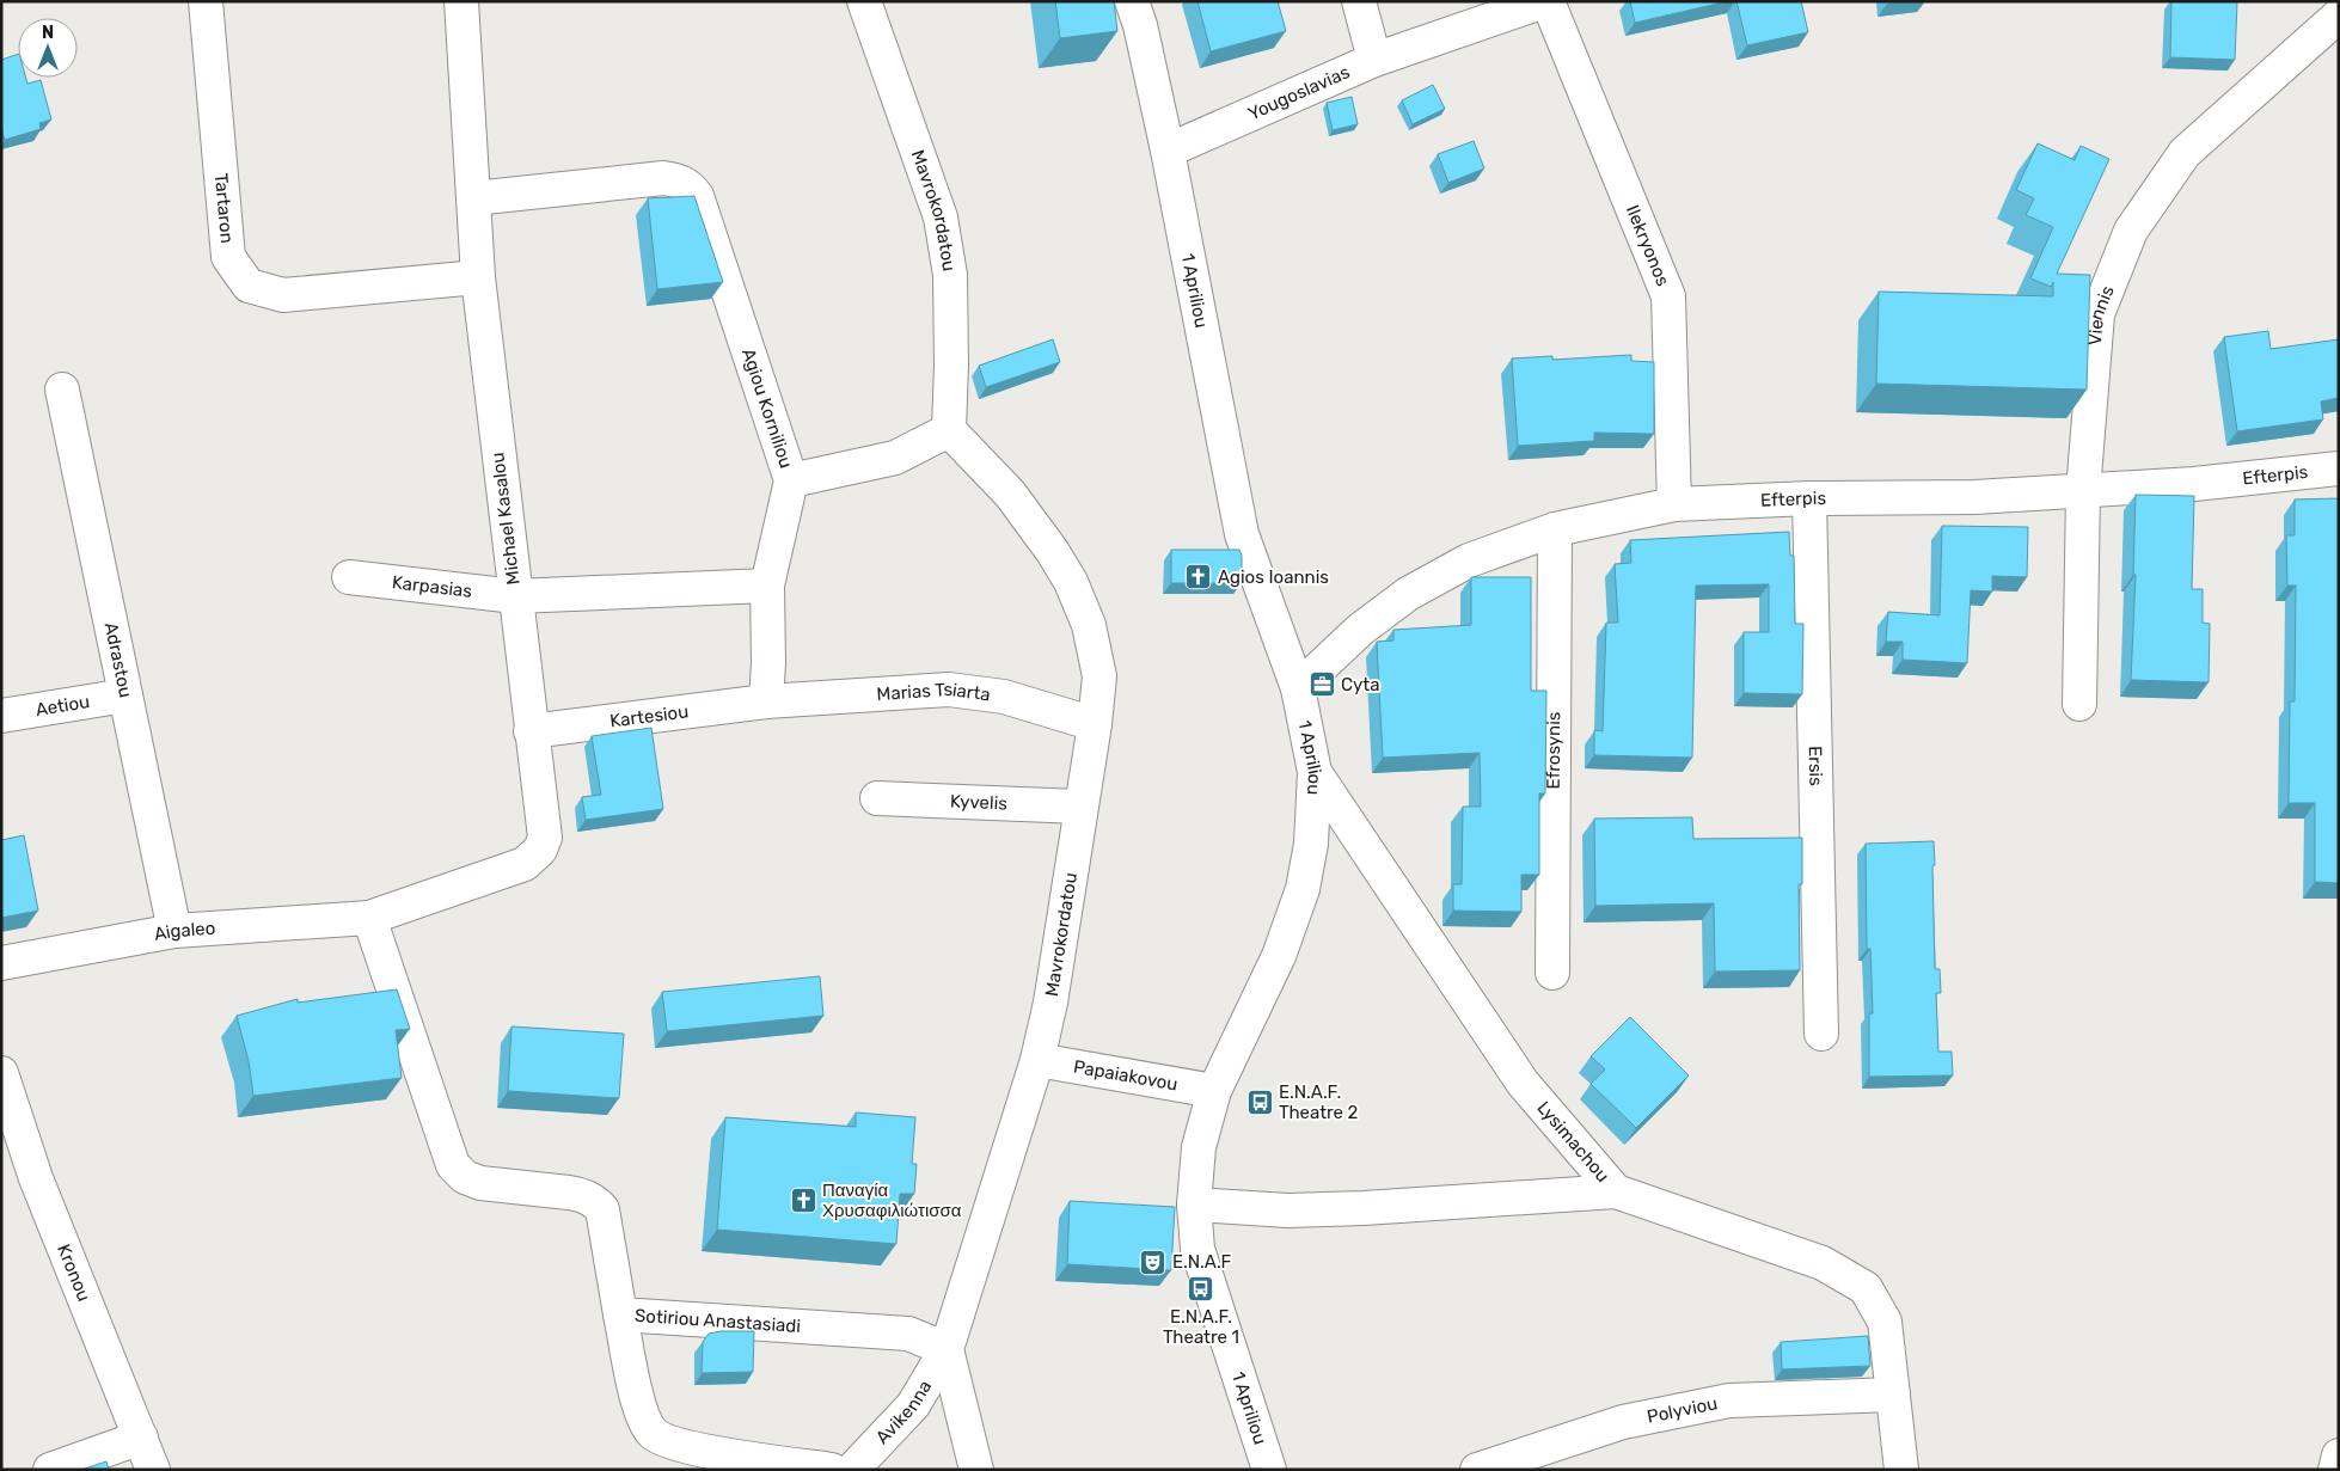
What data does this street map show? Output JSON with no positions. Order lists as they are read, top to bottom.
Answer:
{
  "streets": {
    "street": [
      "Yougoslavias",
      "Tartaron",
      "Mavrokordatou",
      "Ilekryonos",
      "1 Apriliou",
      "Viennis",
      "Agiou Korniliou",
      "Efterpis",
      "Michael Kasalou",
      "Karpasias",
      "Adrastou",
      "Marias Tsiarta",
      "Aetiou",
      "Kartesiou",
      "Efrosynis",
      "Ersis",
      "Kyvelis",
      "Aigaleo",
      "Papaiakovou",
      "Lysimachou",
      "Kronou",
      "Sotiriou Anastasiadi",
      "Polyviou",
      "Avikenna"
    ]
  },
  "crossings": [
    ["Yougoslavias", "Ilekryonos"],
    ["Yougoslavias", "1 Apriliou"],
    ["Tartaron", "Michael Kasalou"],
    ["Mavrokordatou", "Marias Tsiarta"],
    ["Mavrokordatou", "Kyvelis"],
    ["Mavrokordatou", "Papaiakovou"],
    ["Mavrokordatou", "Sotiriou Anastasiadi"],
    ["Mavrokordatou", "Avikenna"],
    ["Ilekryonos", "Efterpis"],
    ["1 Apriliou", "Efterpis"],
    ["1 Apriliou", "Papaiakovou"],
    ["1 Apriliou", "Lysimachou"],
    ["Viennis", "Efterpis"],
    ["Agiou Korniliou", "Michael Kasalou"],
    ["Agiou Korniliou", "Karpasias"],
    ["Agiou Korniliou", "Marias Tsiarta"],
    ["Agiou Korniliou", "Kartesiou"],
    ["Efterpis", "Efrosynis"],
    ["Efterpis", "Ersis"],
    ["Michael Kasalou", "Karpasias"],
    ["Michael Kasalou", "Kartesiou"],
    ["Michael Kasalou", "Aigaleo"],
    ["Michael Kasalou", "Sotiriou Anastasiadi"],
    ["Adrastou", "Aetiou"],
    ["Adrastou", "Aigaleo"],
    ["Marias Tsiarta", "Kartesiou"],
    ["Aigaleo", "Sotiriou Anastasiadi"],
    ["Lysimachou", "Polyviou"],
    ["Sotiriou Anastasiadi", "Avikenna"]
  ],
  "places": {
    "church": ["Agios Ioannis", "Παναγία Χρυσαφιλιώτισσα"],
    "office": ["Cyta"],
    "bus stop": ["E.N.A.F. Theatre 2", "E.N.A.F. Theatre 1"],
    "theatre": ["E.N.A.F"]
  },
  "north": "top"
}
